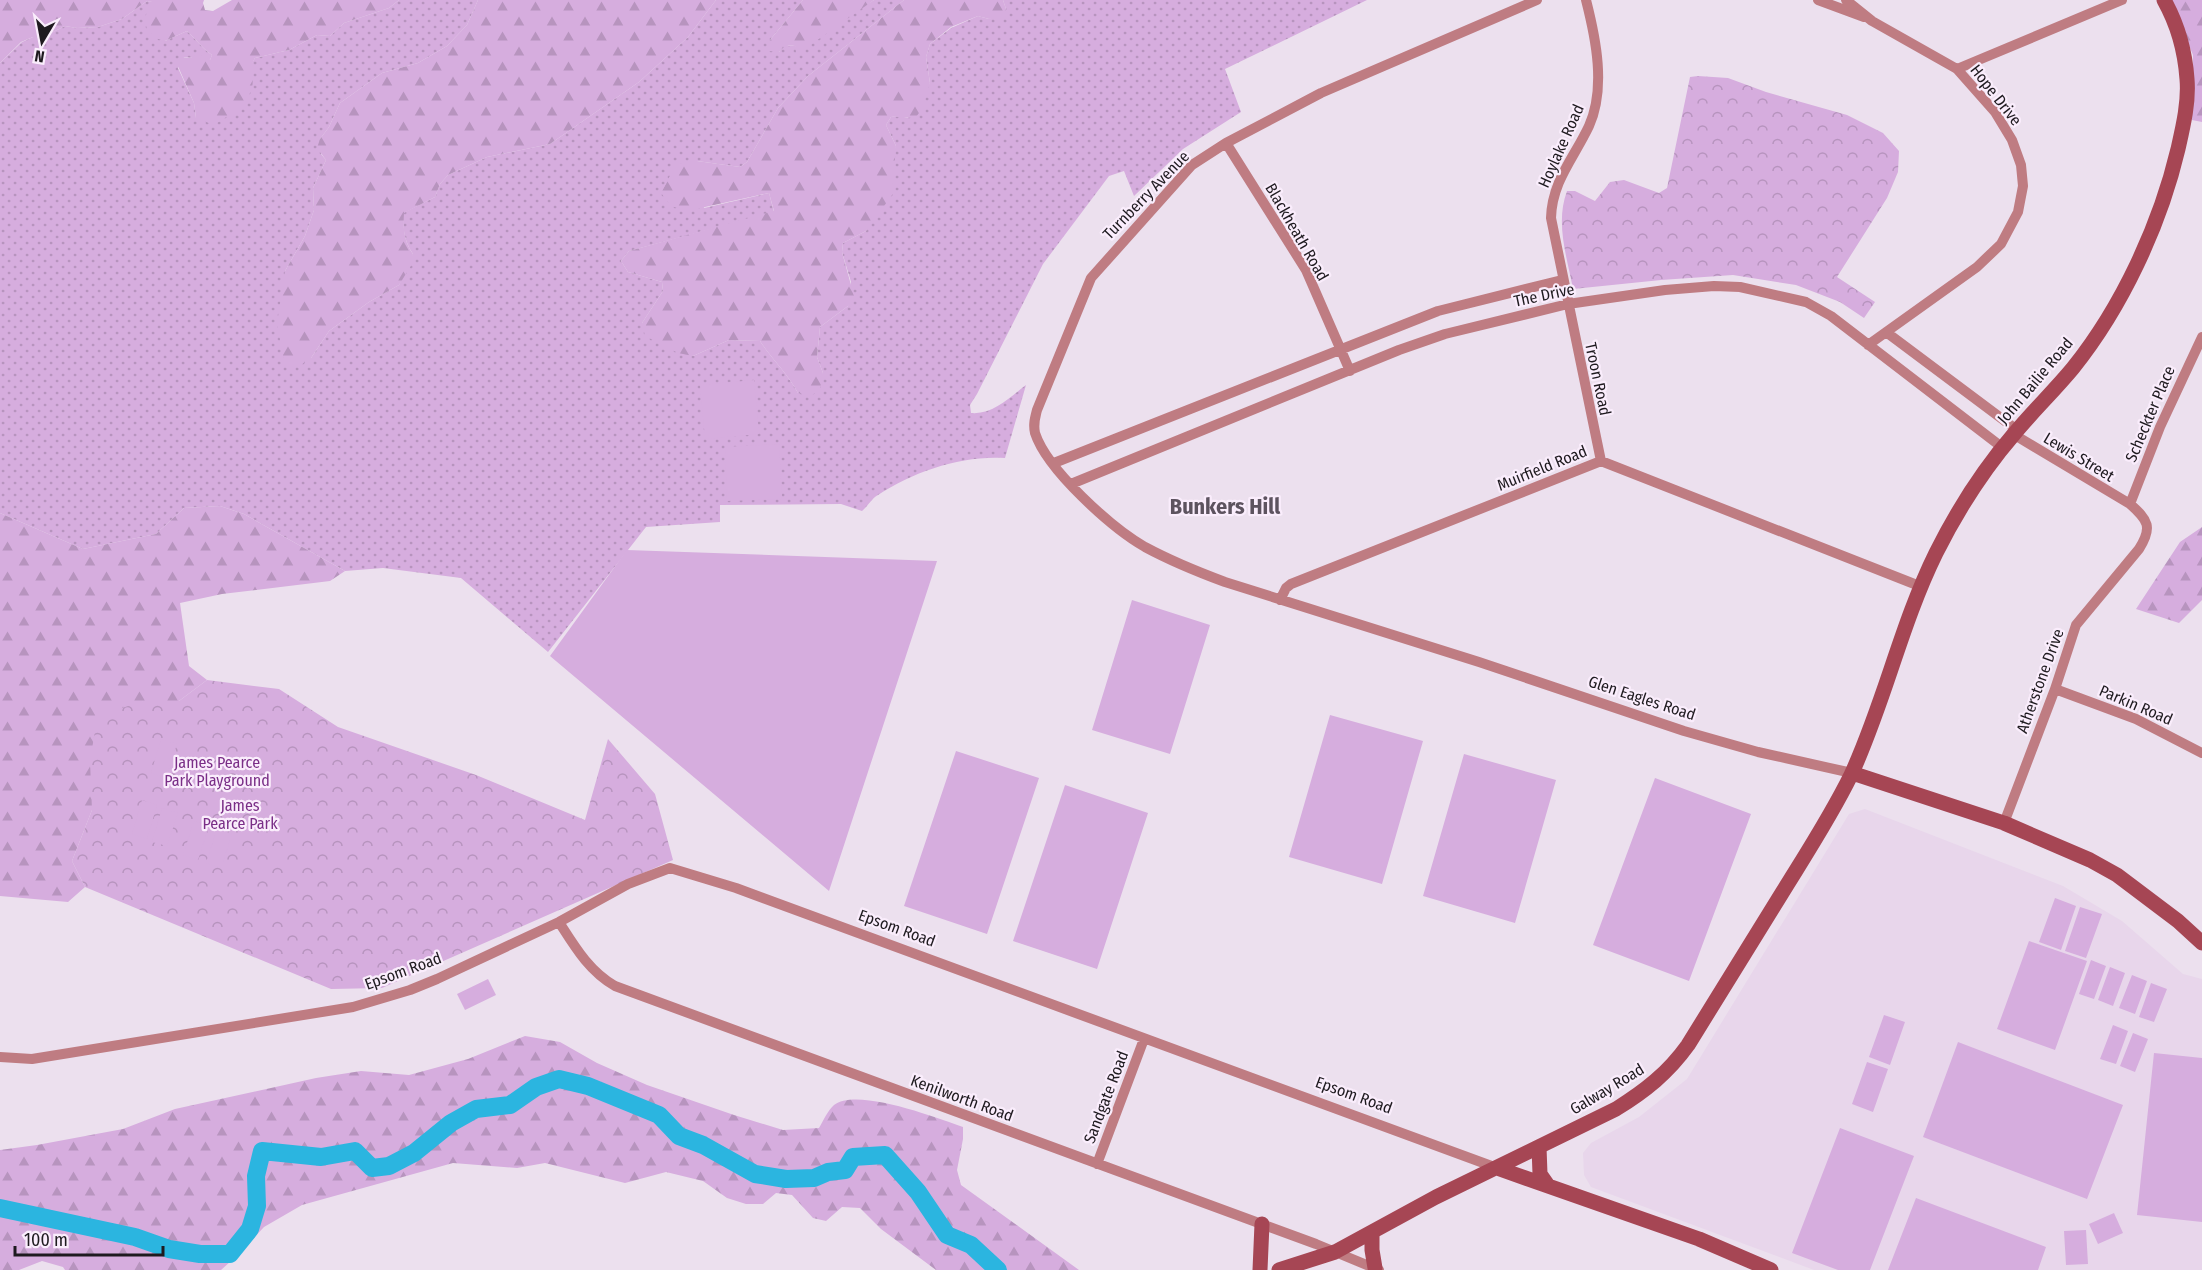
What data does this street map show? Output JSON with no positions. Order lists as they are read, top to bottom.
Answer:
{
  "streets": {
    "street": [
      "Hope Drive",
      "Hoylake Road",
      "Turnberry Avenue",
      "Blackheath Road",
      "The Drive",
      "Troon Road",
      "John Bailie Road",
      "Scheckter Place",
      "Lewis Street",
      "Muirfield Road",
      "Atherstone Drive",
      "Glen Eagles Road",
      "Parkin Road",
      "Epsom Road",
      "Galway Road",
      "Sandgate Road",
      "Kenilworth Road"
    ]
  },
  "crossings": [
    ["Hope Drive", "The Drive"],
    ["Hoylake Road", "The Drive"],
    ["Hoylake Road", "Troon Road"],
    ["Turnberry Avenue", "Blackheath Road"],
    ["Turnberry Avenue", "The Drive"],
    ["Turnberry Avenue", "Glen Eagles Road"],
    ["Blackheath Road", "The Drive"],
    ["The Drive", "Troon Road"],
    ["The Drive", "John Bailie Road"],
    ["The Drive", "Glen Eagles Road"],
    ["Troon Road", "Muirfield Road"],
    ["John Bailie Road", "Lewis Street"],
    ["John Bailie Road", "Muirfield Road"],
    ["John Bailie Road", "Glen Eagles Road"],
    ["John Bailie Road", "Galway Road"],
    ["Scheckter Place", "Lewis Street"],
    ["Scheckter Place", "Atherstone Drive"],
    ["Lewis Street", "Atherstone Drive"],
    ["Muirfield Road", "Glen Eagles Road"],
    ["Atherstone Drive", "Glen Eagles Road"],
    ["Atherstone Drive", "Parkin Road"],
    ["Glen Eagles Road", "Galway Road"],
    ["Epsom Road", "Galway Road"],
    ["Epsom Road", "Sandgate Road"],
    ["Epsom Road", "Kenilworth Road"],
    ["Galway Road", "Kenilworth Road"],
    ["Sandgate Road", "Kenilworth Road"]
  ],
  "districts": ["Bunkers Hill"],
  "parks": ["James Pearce Park Playground", "James Pearce Park"],
  "scale_bar": "100 m",
  "north": "bottom"
}
